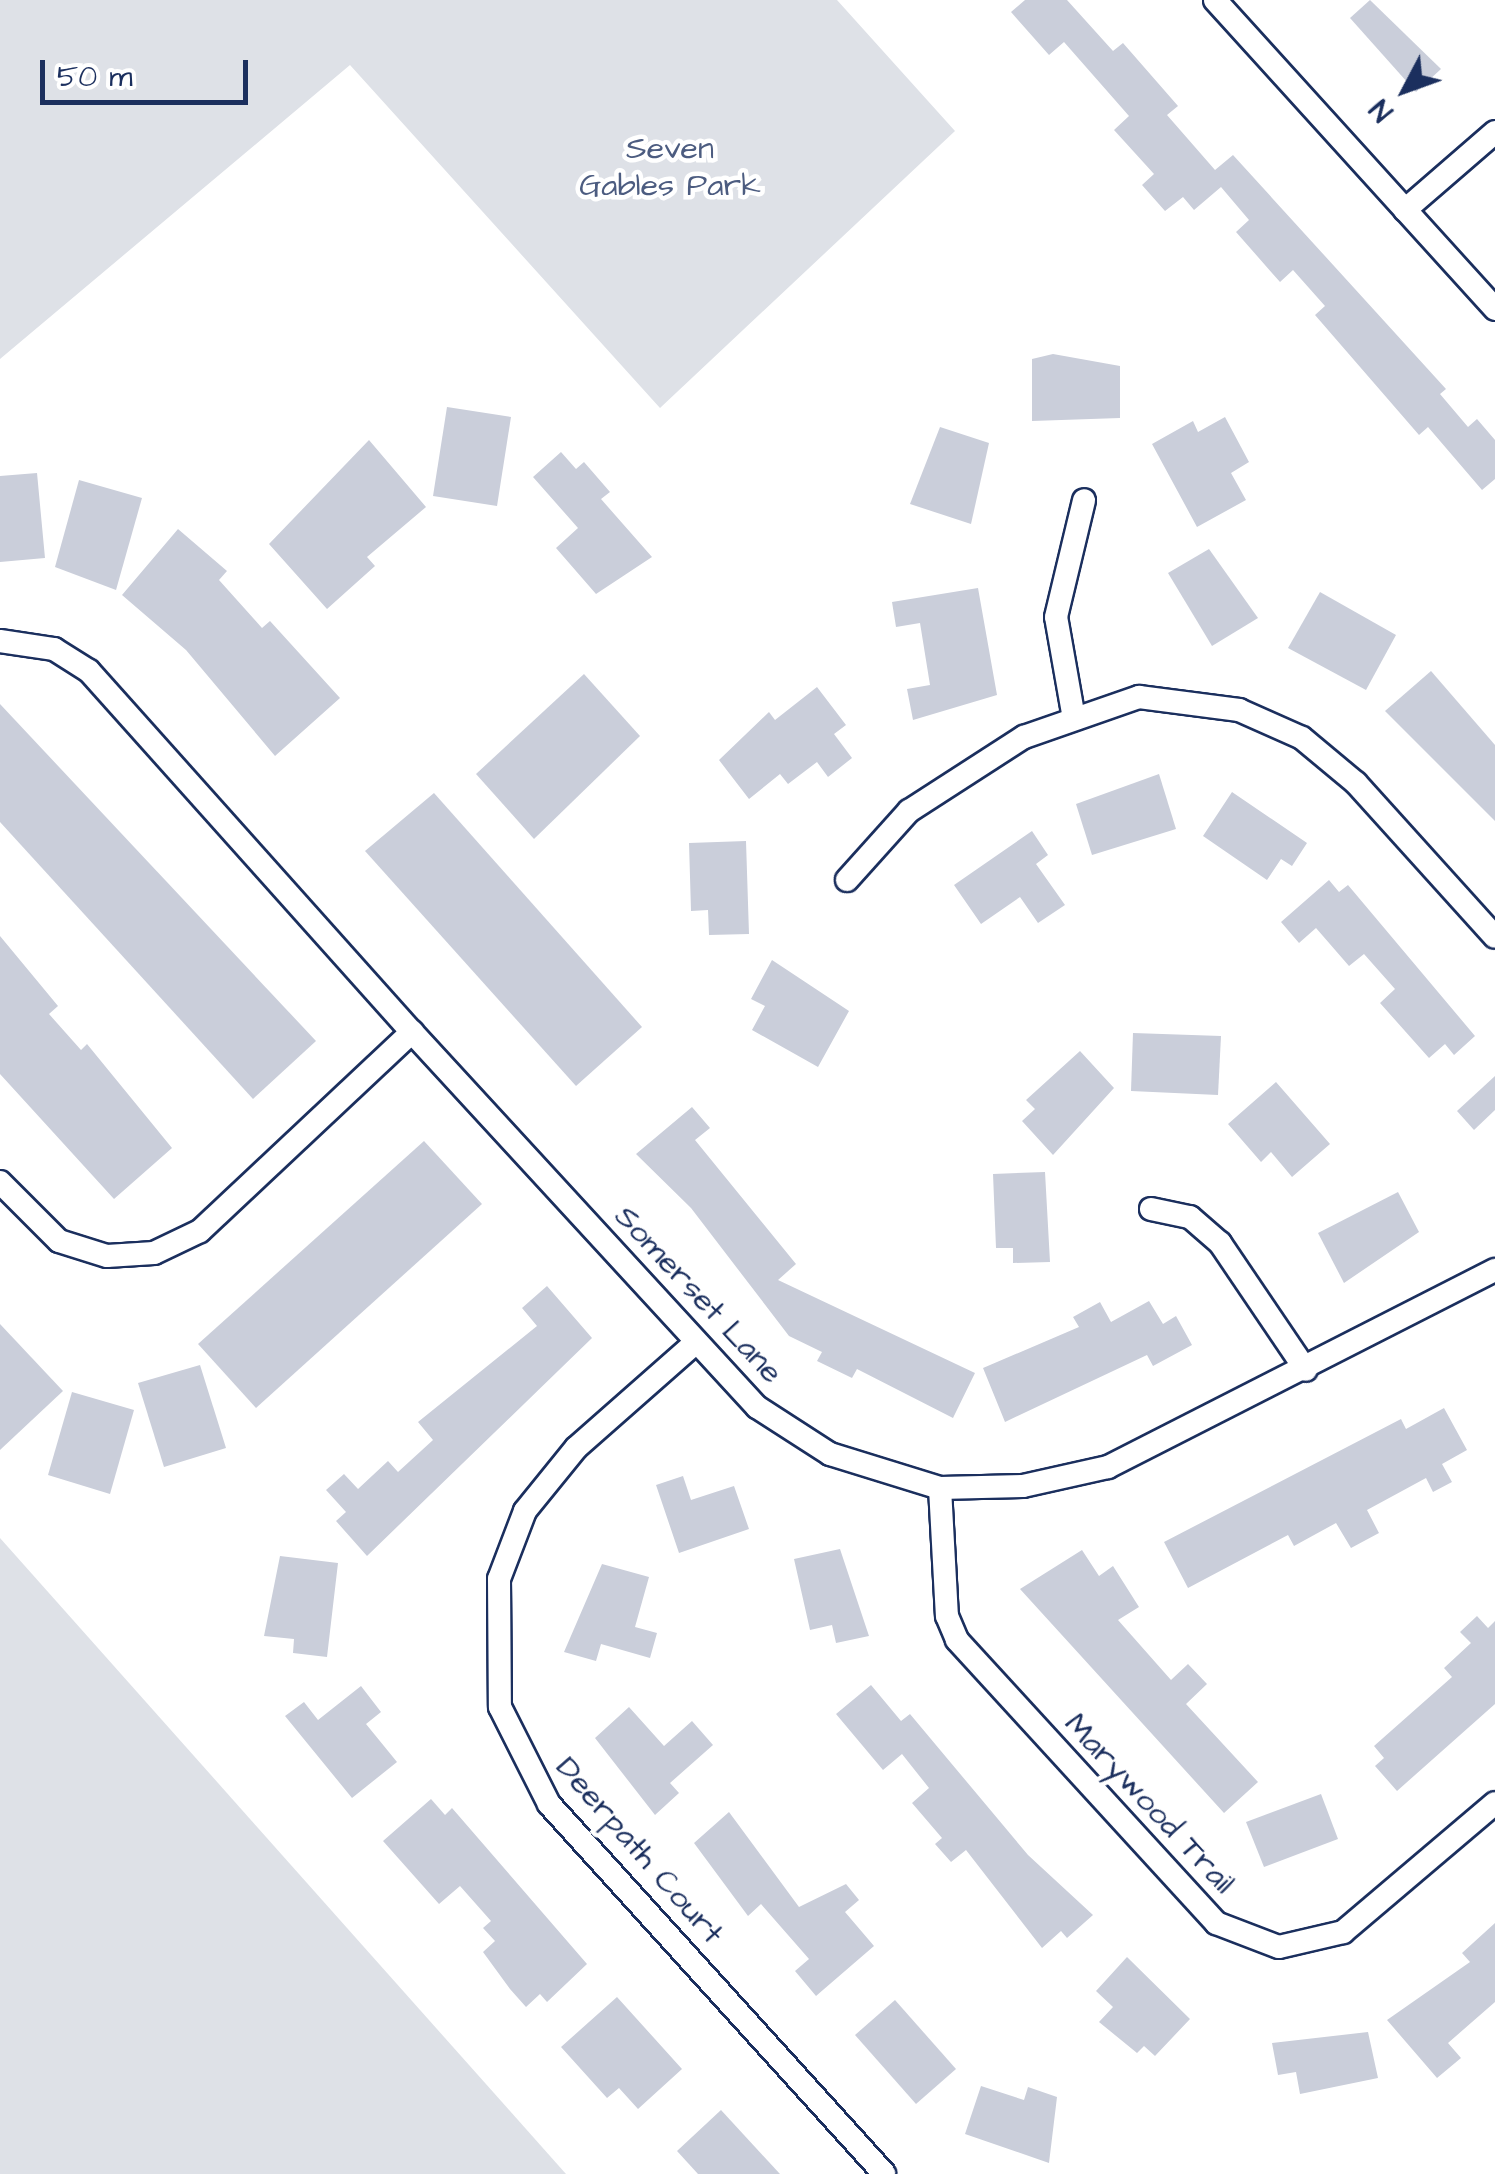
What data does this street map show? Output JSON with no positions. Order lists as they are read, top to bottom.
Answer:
{
  "streets": {
    "street": ["Somerset Lane", "Marywood Trail", "Deerpath Court"]
  },
  "crossings": [
    ["Somerset Lane", "Marywood Trail"],
    ["Somerset Lane", "Deerpath Court"]
  ],
  "parks": ["Seven Gables Park"],
  "scale_bar": "50 m",
  "north": "bottom left"
}
